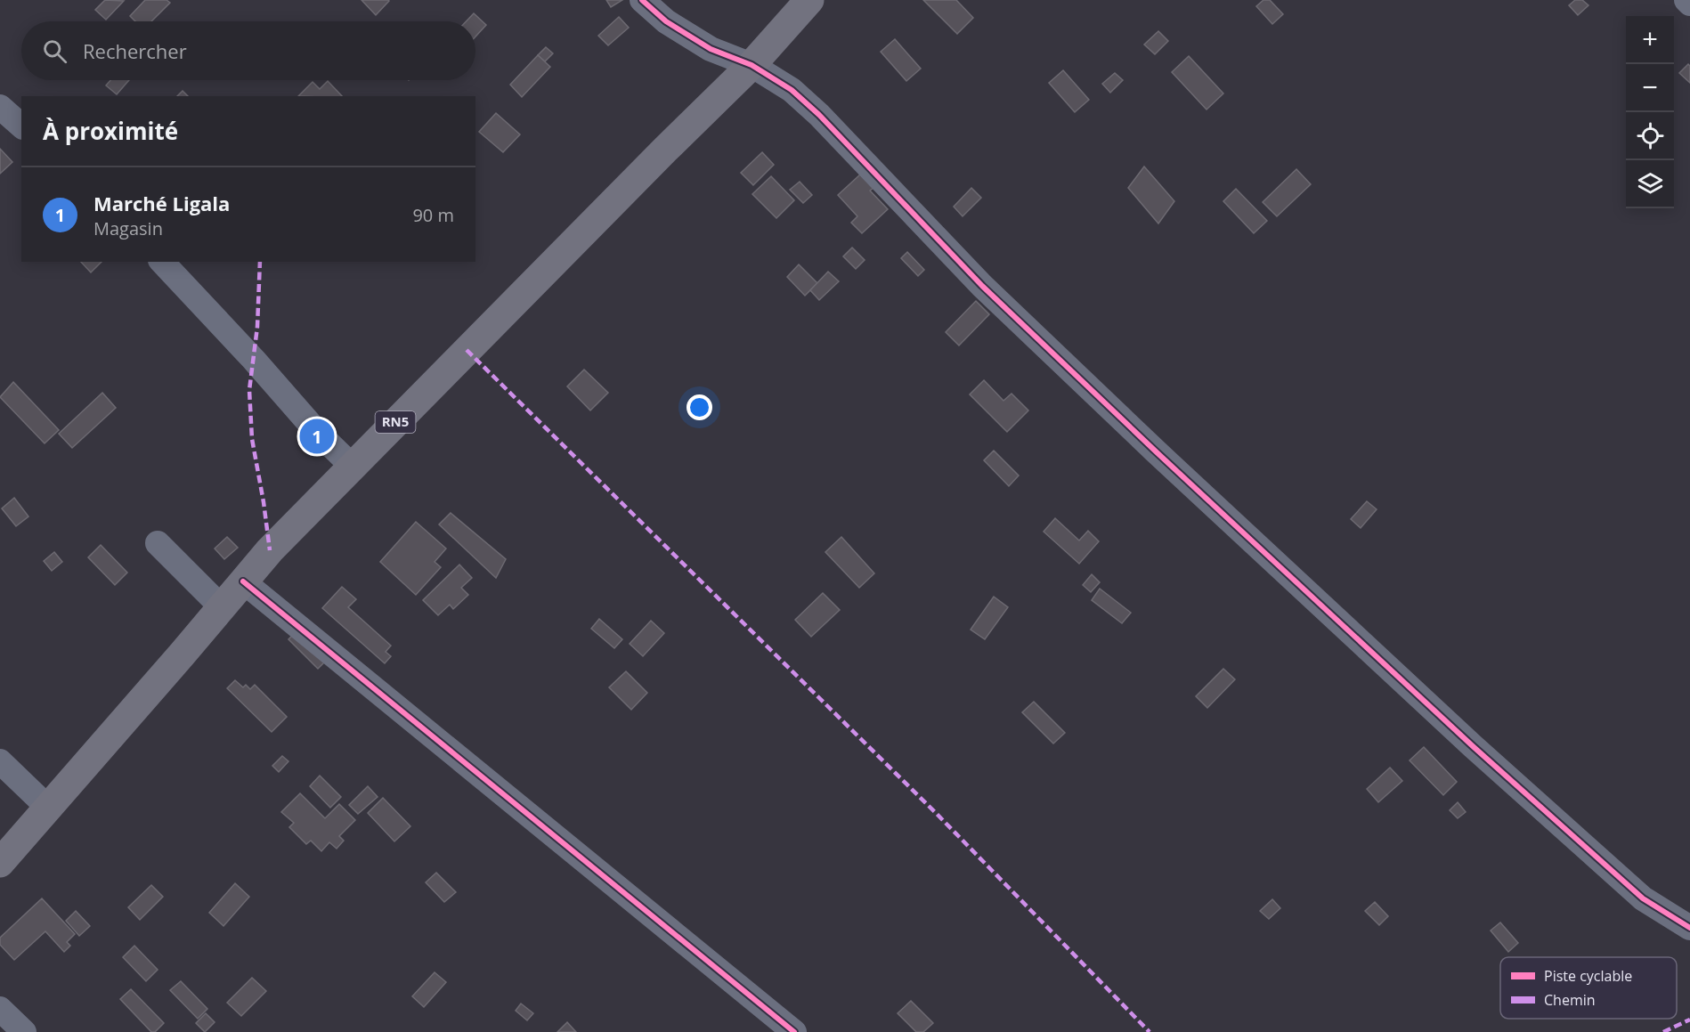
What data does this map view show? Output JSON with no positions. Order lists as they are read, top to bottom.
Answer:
{
  "streets": {
    "highway": ["RN5"]
  },
  "legend": ["Piste cyclable", "Chemin"],
  "page": {
    "map_buttons": ["+", "−"],
    "search": "Rechercher",
    "heading": "À proximité",
    "list": [
      {
        "mark": "1",
        "name": "Marché Ligala",
        "note": "Magasin",
        "value": "90 m"
      }
    ],
    "pins": "1"
  }
}
